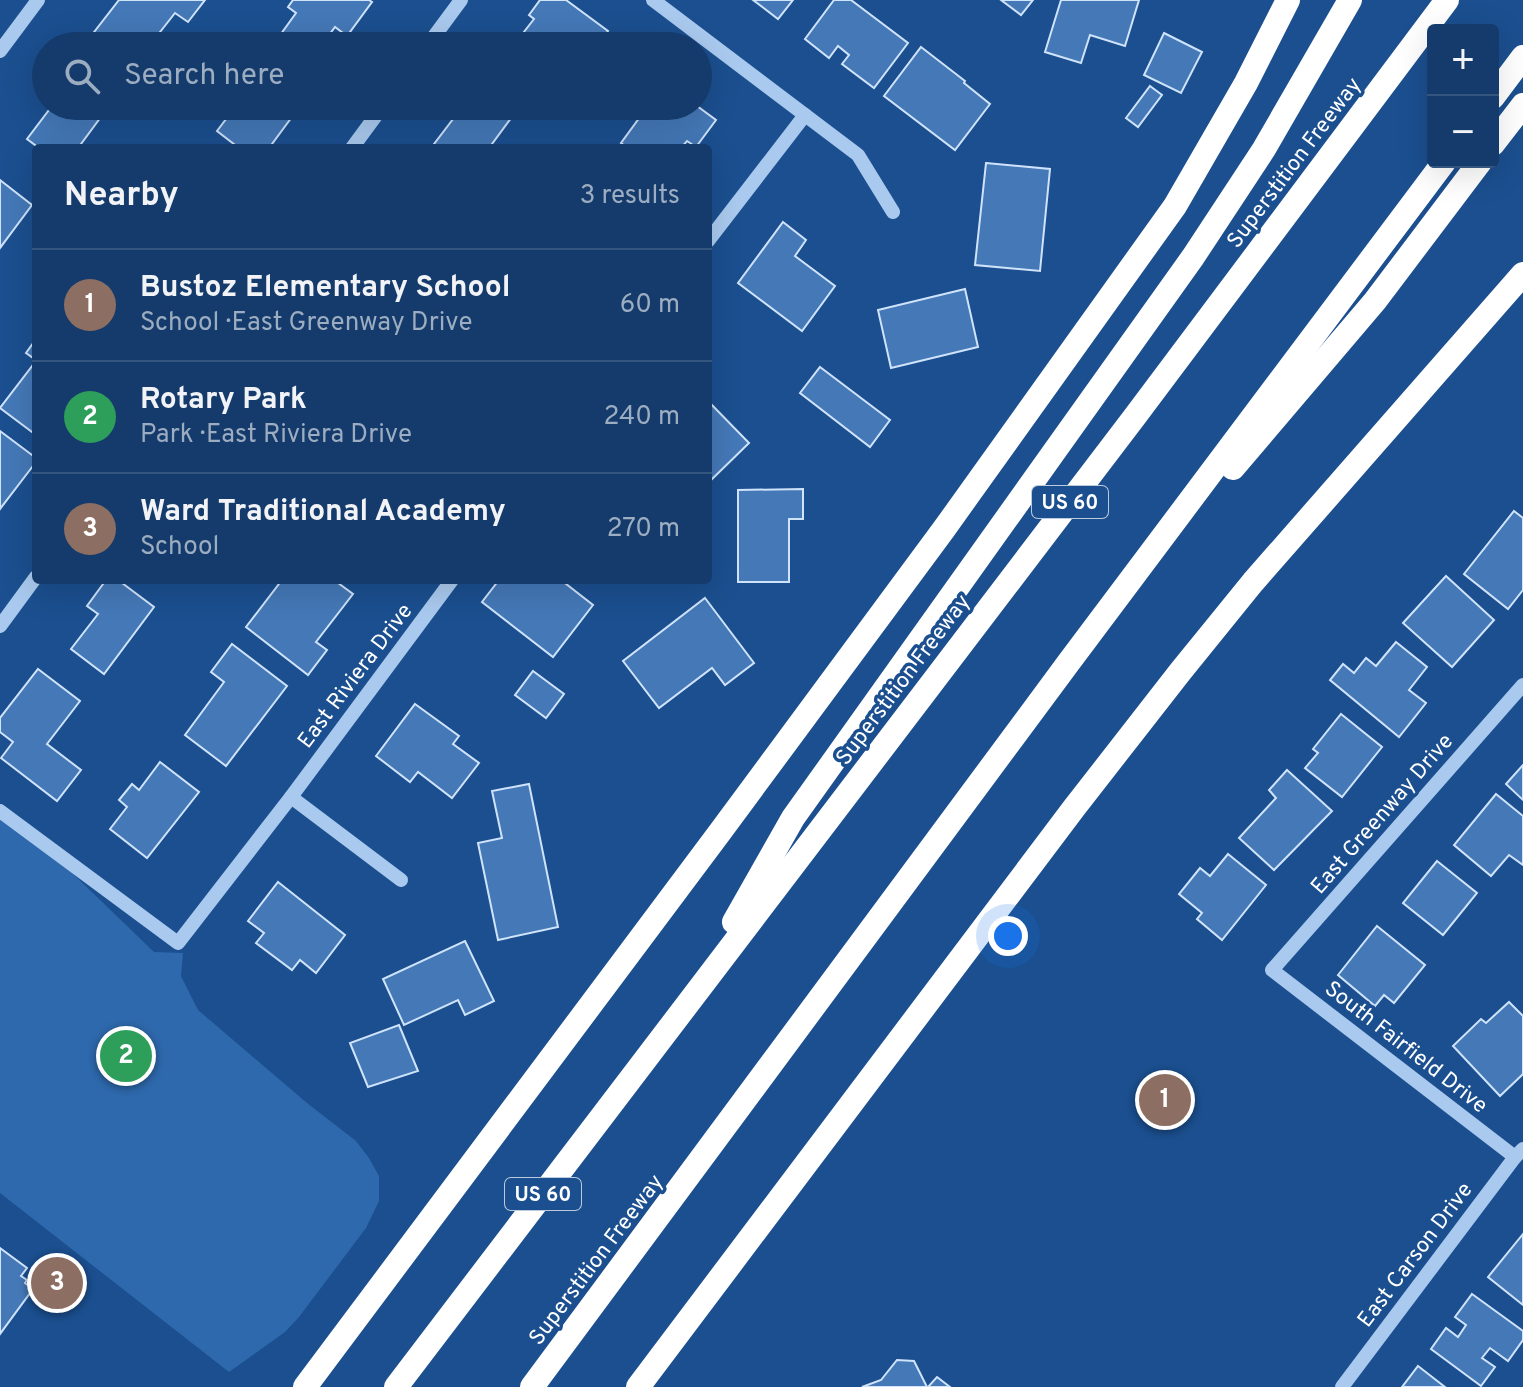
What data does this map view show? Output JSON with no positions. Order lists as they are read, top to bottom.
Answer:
{
  "streets": {
    "highway": ["Superstition Freeway", "US 60"],
    "street": [
      "East Riviera Drive",
      "East Greenway Drive",
      "South Fairfield Drive",
      "East Carson Drive"
    ]
  },
  "crossings": [
    ["East Greenway Drive", "South Fairfield Drive"],
    ["South Fairfield Drive", "East Carson Drive"]
  ],
  "page": {
    "map_buttons": ["+", "−"],
    "search": "Search here",
    "heading": ["Nearby", "3 results"],
    "list": [
      {
        "mark": "1",
        "name": "Bustoz Elementary School",
        "note": "School · East Greenway Drive",
        "value": "60 m"
      },
      {
        "mark": "2",
        "name": "Rotary Park",
        "note": "Park · East Riviera Drive",
        "value": "240 m"
      },
      {
        "mark": "3",
        "name": "Ward Traditional Academy",
        "note": "School",
        "value": "270 m"
      }
    ],
    "pins": ["2", "1", "3"]
  }
}
